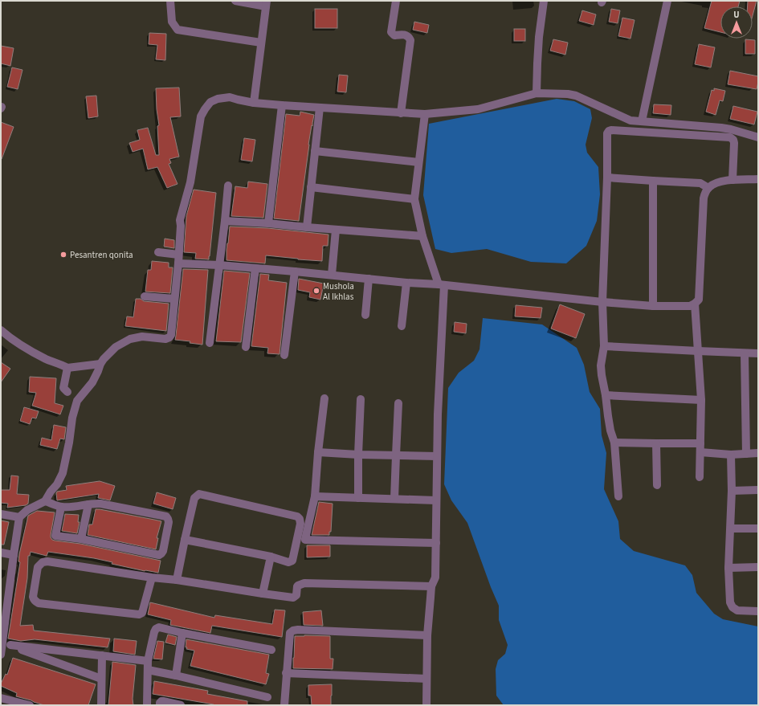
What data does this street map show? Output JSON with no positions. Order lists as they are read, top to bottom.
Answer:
{
  "places": ["Pesantren qonita", "Mushola Al Ikhlas"],
  "north": "top"
}
